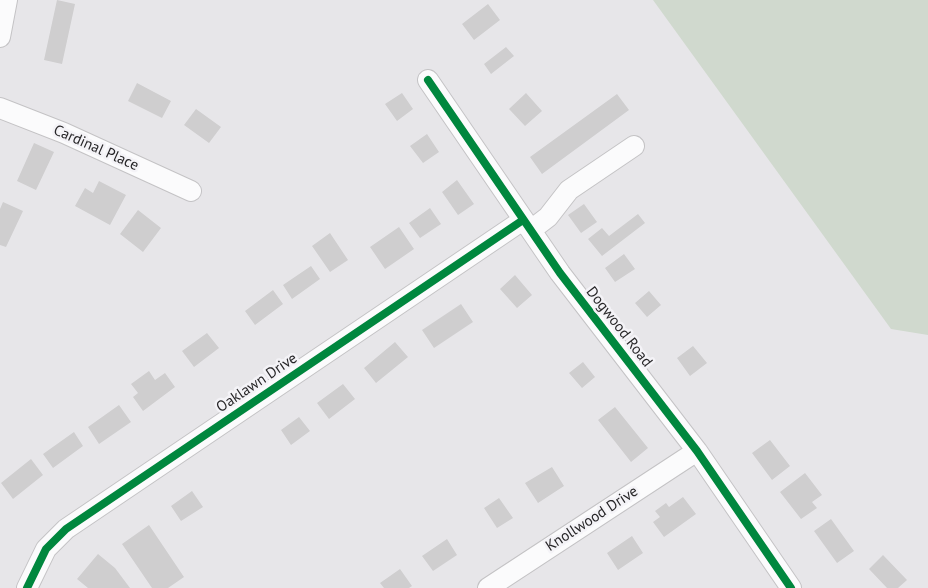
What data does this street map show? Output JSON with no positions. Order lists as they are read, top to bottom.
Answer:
{
  "streets": {
    "street": [
      "Cardinal Place",
      "Dogwood Road",
      "Oaklawn Drive",
      "Knollwood Drive"
    ]
  },
  "crossings": [
    ["Dogwood Road", "Oaklawn Drive"],
    ["Dogwood Road", "Knollwood Drive"]
  ]
}
